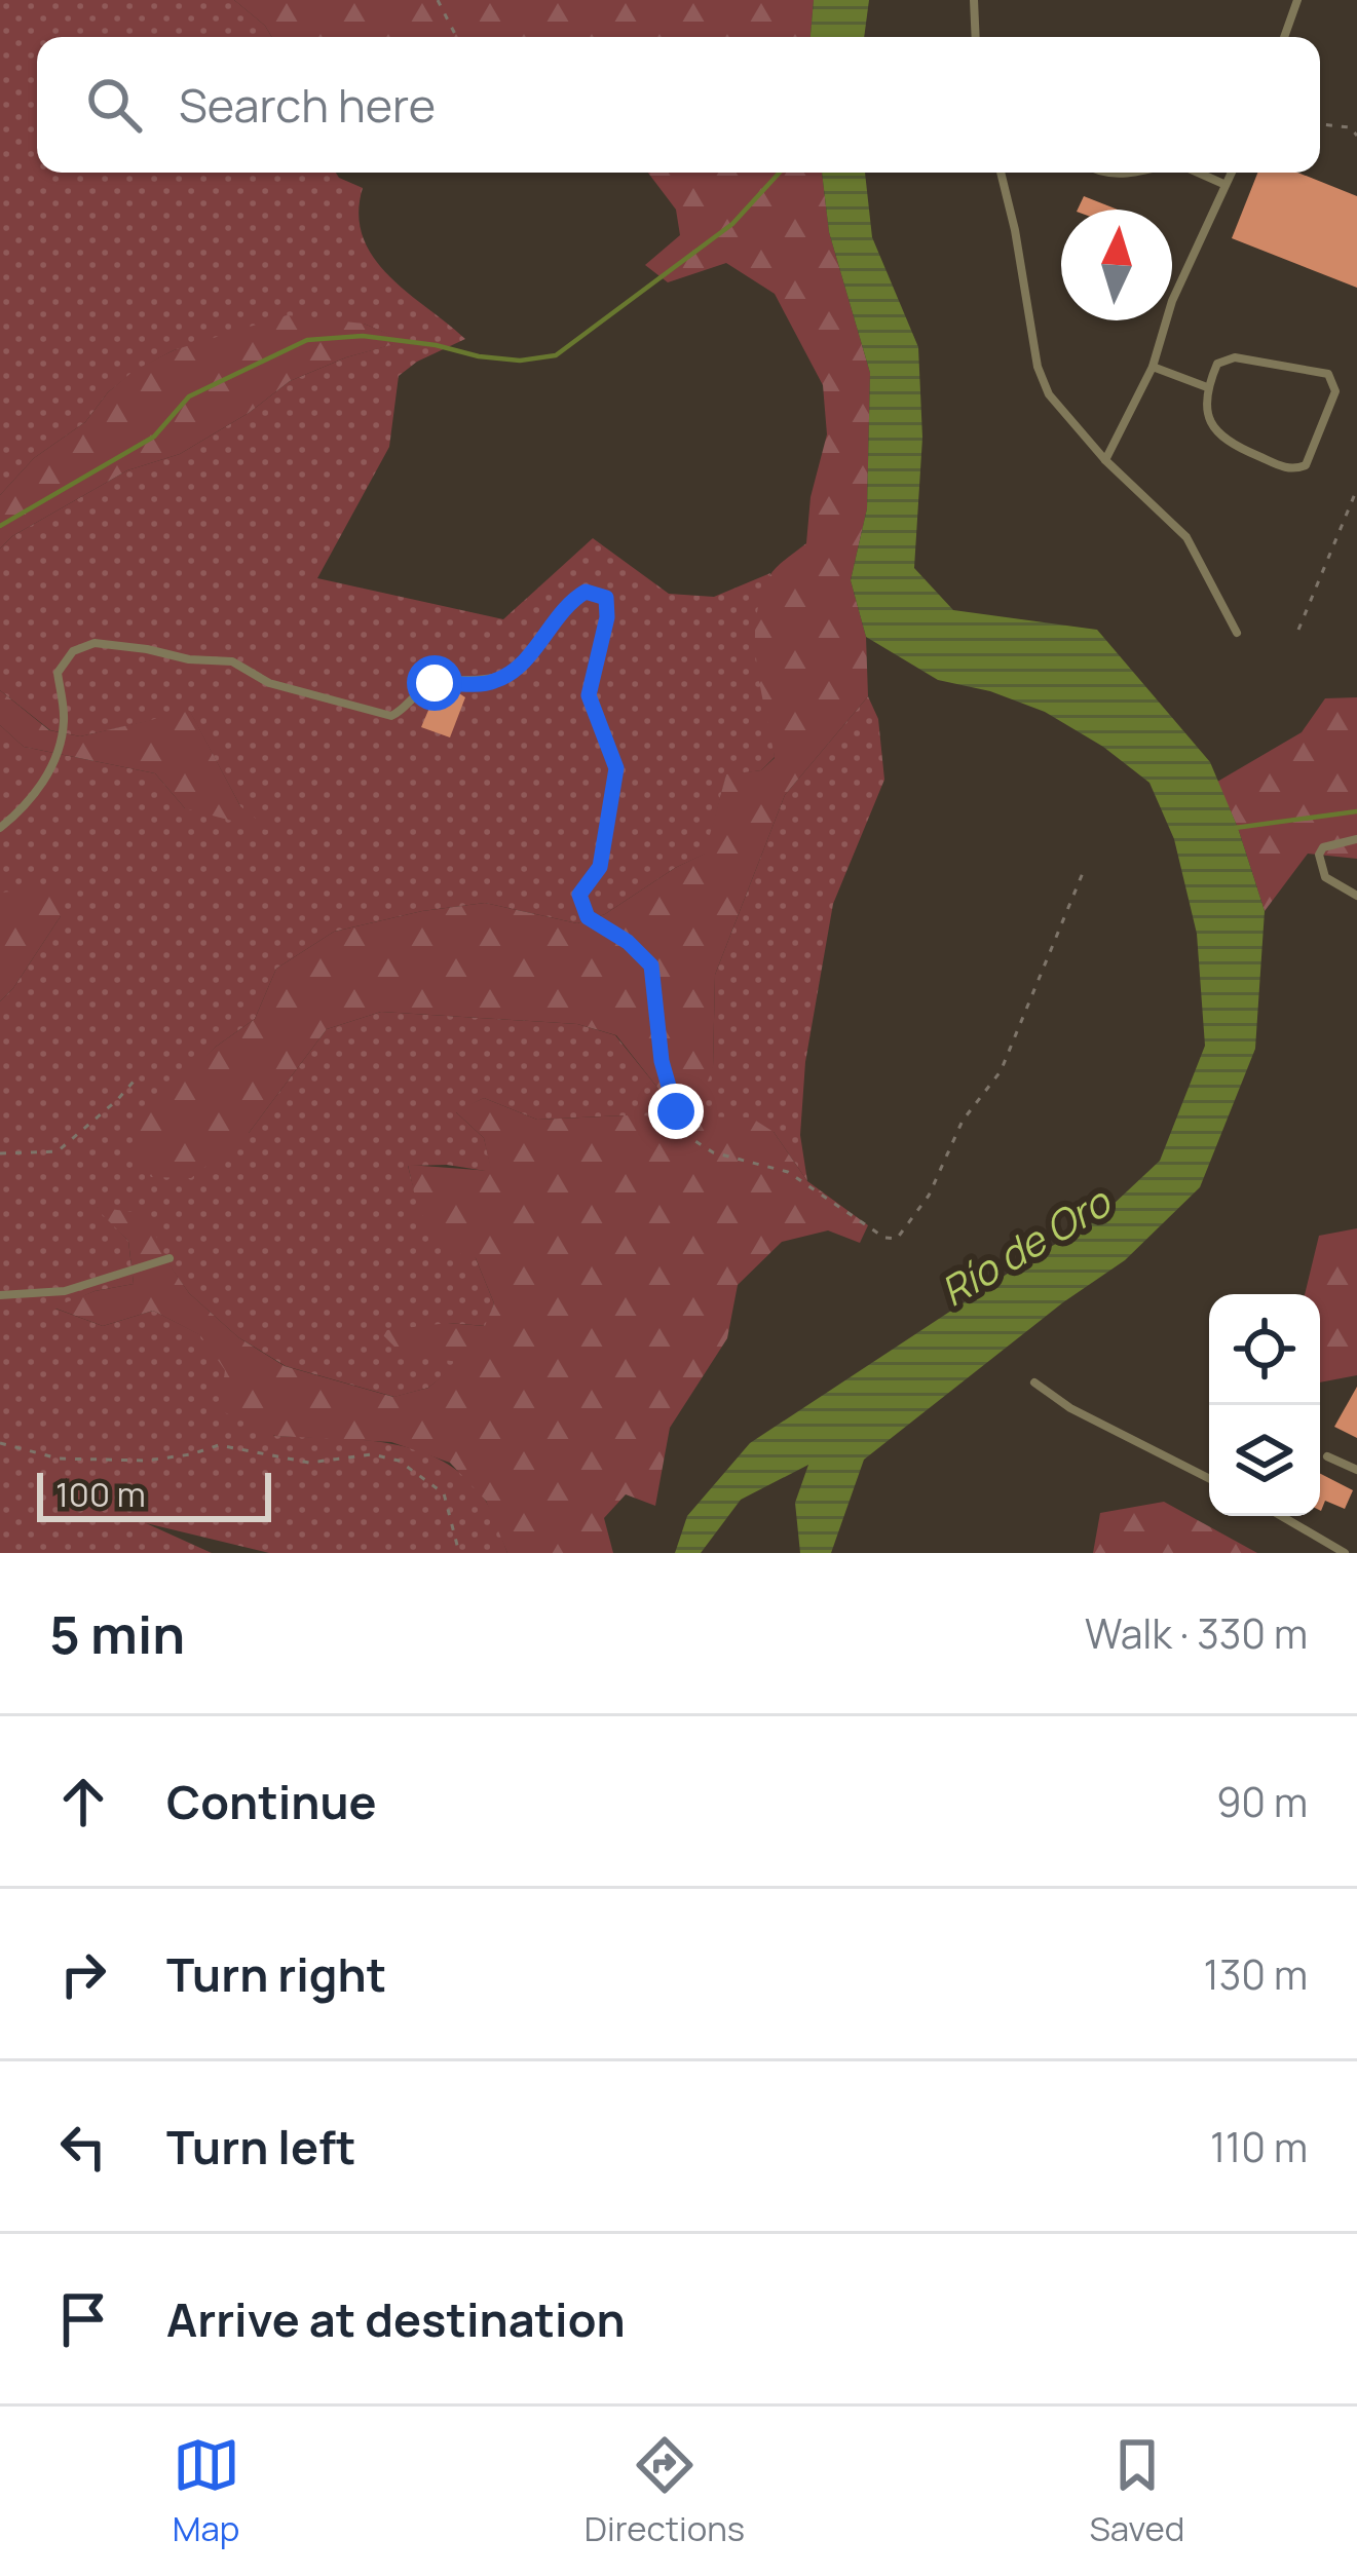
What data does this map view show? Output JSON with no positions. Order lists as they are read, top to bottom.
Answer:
{
  "water": ["Río de Oro"],
  "scale_bar": "100 m",
  "north": "top",
  "page": {
    "search": "Search here",
    "scale": "100 m",
    "heading": ["5 min", "Walk · 330 m"],
    "list": [
      ["Continue", "90 m"],
      ["Turn right", "130 m"],
      ["Turn left", "110 m"],
      "Arrive at destination"
    ],
    "nav": ["Map", "Directions", "Saved"]
  }
}
